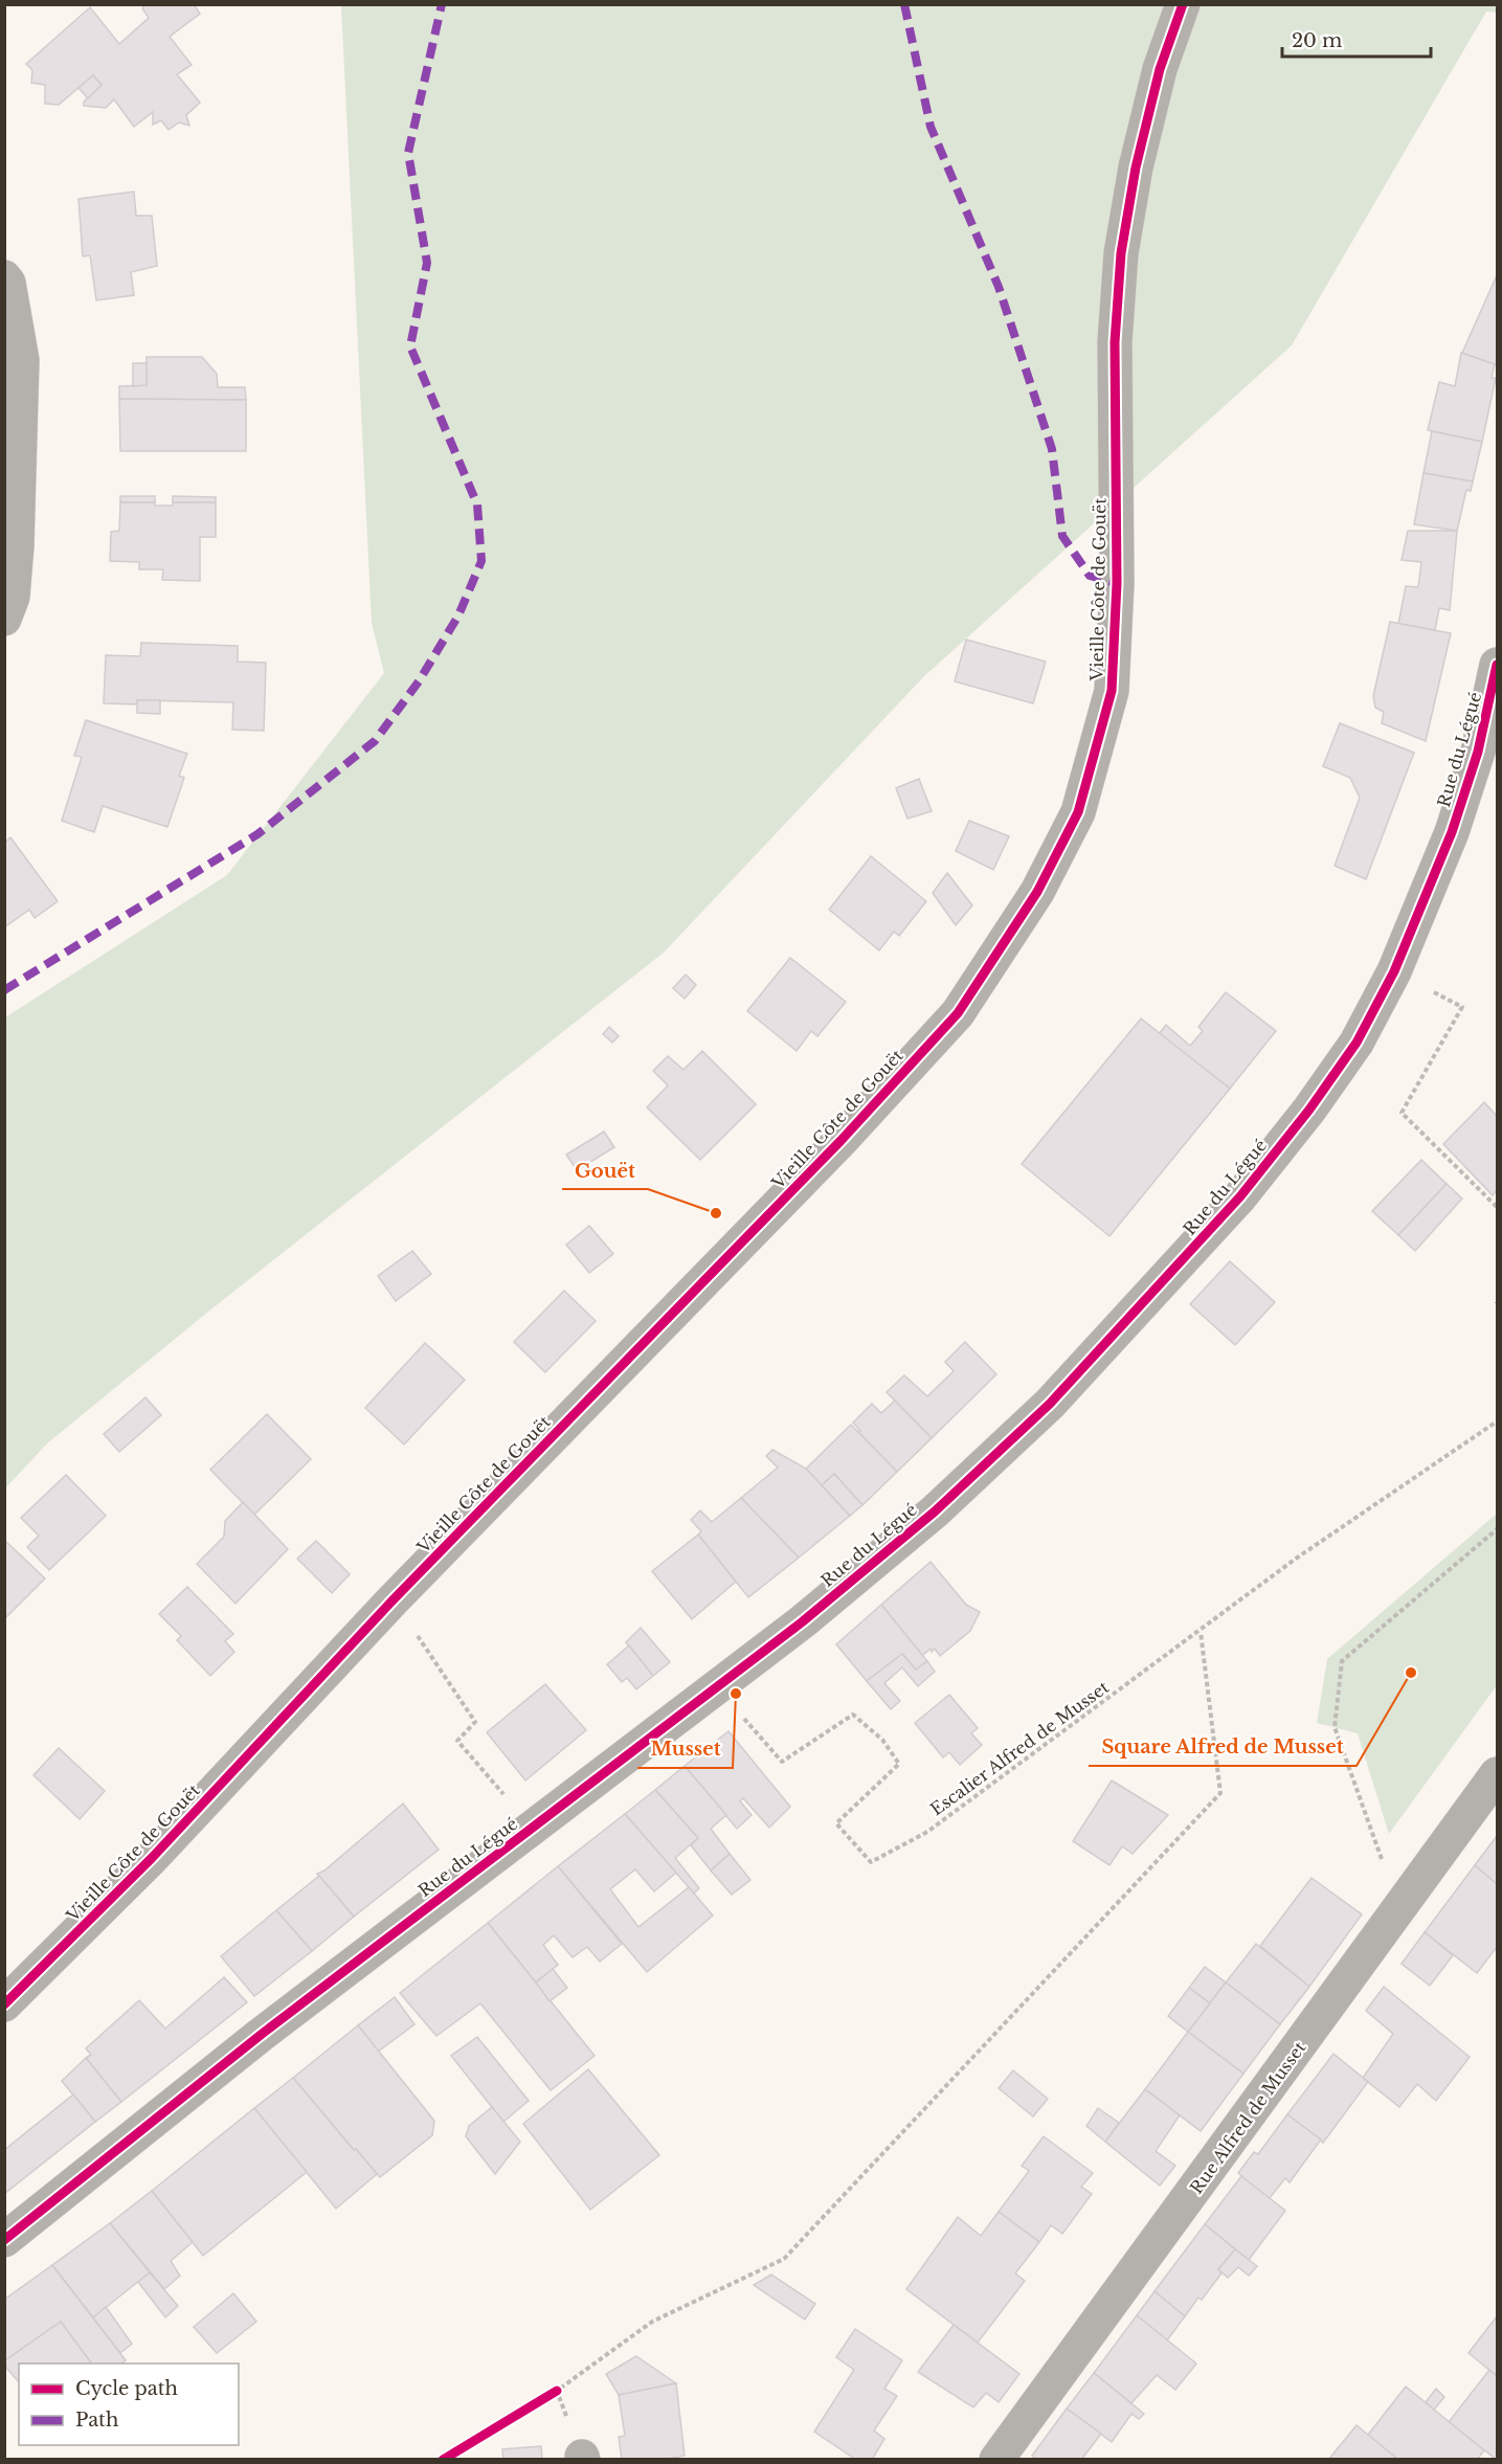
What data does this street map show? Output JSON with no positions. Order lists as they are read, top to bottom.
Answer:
{
  "streets": {
    "street": ["Vieille Côte de Gouët", "Rue du Légué", "Rue Alfred de Musset"],
    "path": ["Escalier Alfred de Musset"]
  },
  "crossings": [
    ["Rue du Légué", "Escalier Alfred de Musset"]
  ],
  "places": ["Gouët", "Square Alfred de Musset", "Musset"],
  "legend": ["Cycle path", "Path"],
  "scale_bar": "20 m"
}
